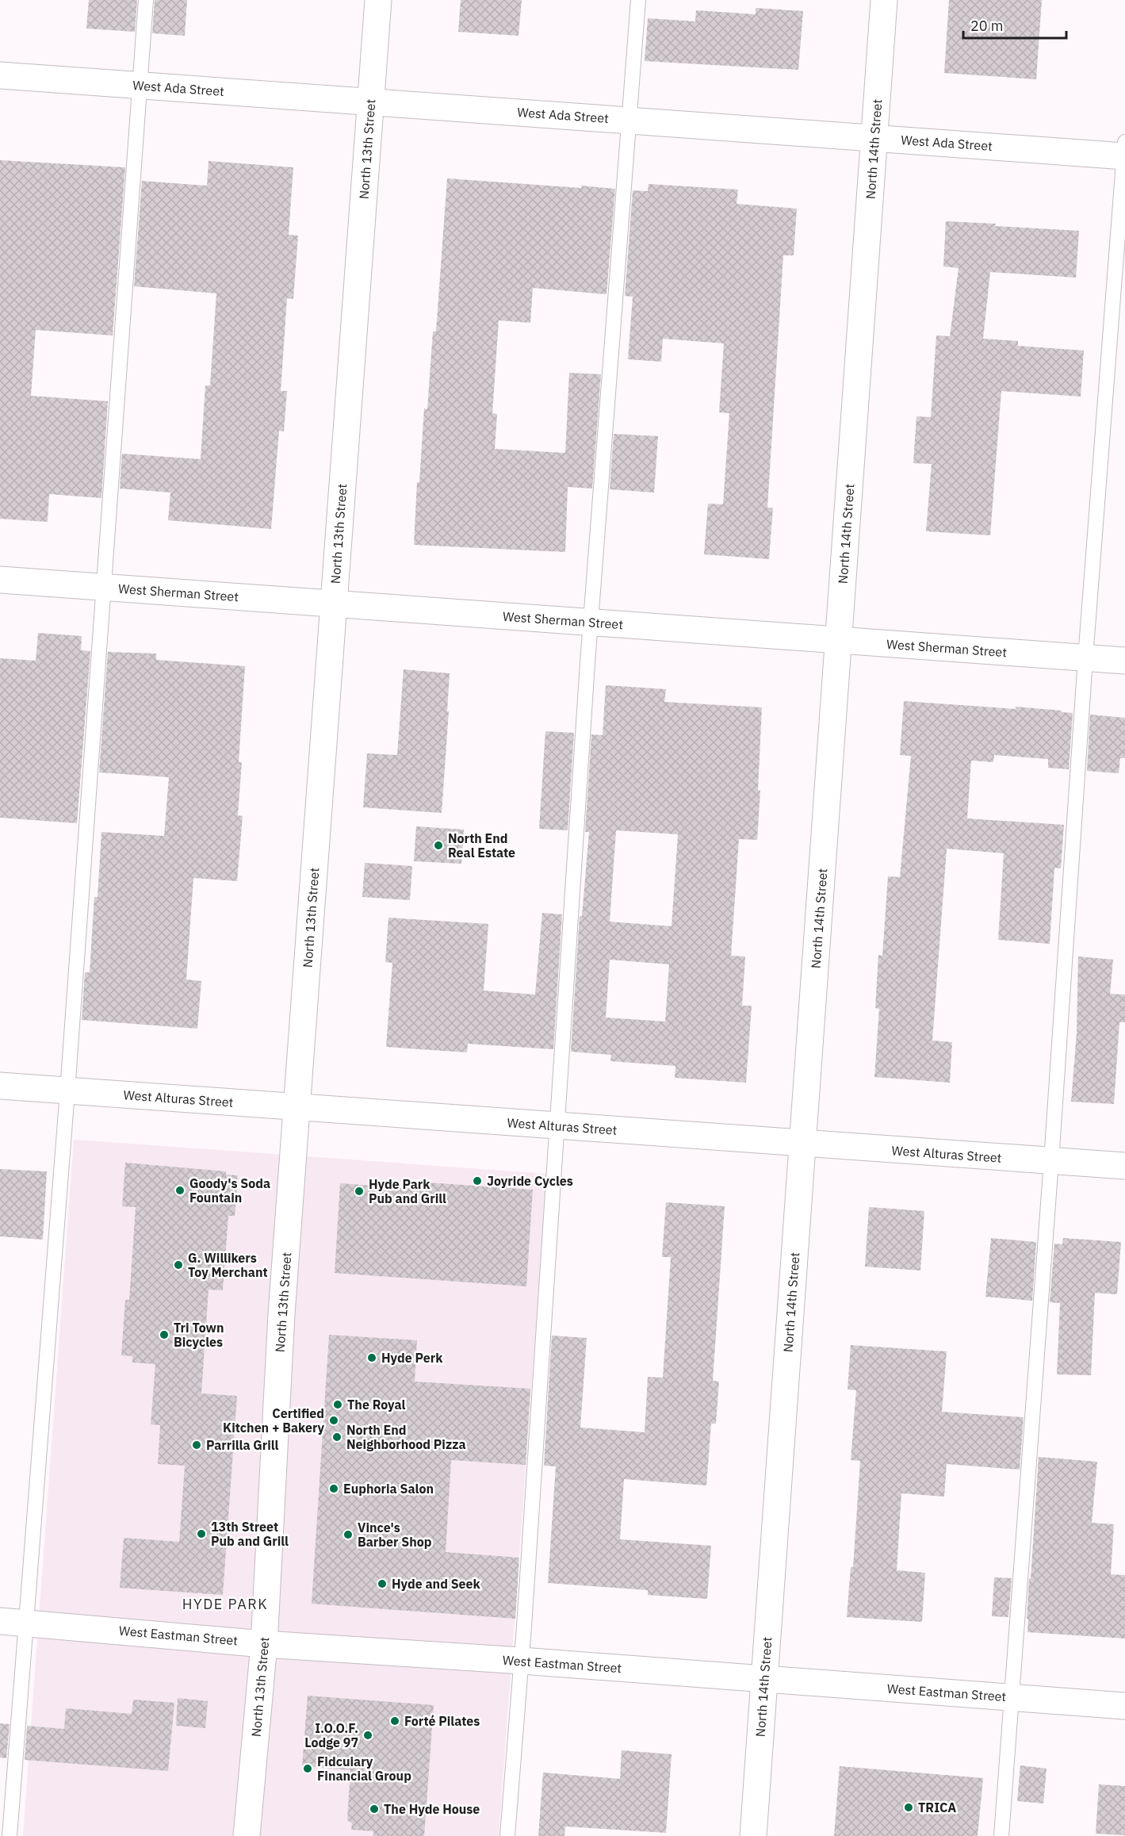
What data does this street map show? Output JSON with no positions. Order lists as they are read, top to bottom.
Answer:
{
  "streets": {
    "street": [
      "West Ada Street",
      "North 13th Street",
      "North 14th Street",
      "West Sherman Street",
      "West Alturas Street",
      "West Eastman Street"
    ]
  },
  "crossings": [
    ["West Ada Street", "North 13th Street"],
    ["West Ada Street", "North 14th Street"],
    ["North 13th Street", "West Sherman Street"],
    ["North 13th Street", "West Alturas Street"],
    ["North 13th Street", "West Eastman Street"],
    ["North 14th Street", "West Sherman Street"],
    ["North 14th Street", "West Alturas Street"],
    ["North 14th Street", "West Eastman Street"]
  ],
  "districts": ["HYDE PARK"],
  "places": [
    "North End Real Estate",
    "Joyride Cycles",
    "Goody's Soda Fountain",
    "Hyde Park Pub and Grill",
    "G. Willikers Toy Merchant",
    "Tri Town Bicycles",
    "Hyde Perk",
    "The Royal",
    "Certified Kitchen + Bakery",
    "North End Neighborhood Pizza",
    "Parrilla Grill",
    "Euphoria Salon",
    "13th Street Pub and Grill",
    "Vince's Barber Shop",
    "Hyde and Seek",
    "Forté Pilates",
    "I.O.O.F. Lodge 97",
    "Fidcuiary Financial Group",
    "TRICA",
    "The Hyde House"
  ],
  "scale_bar": "20 m"
}
